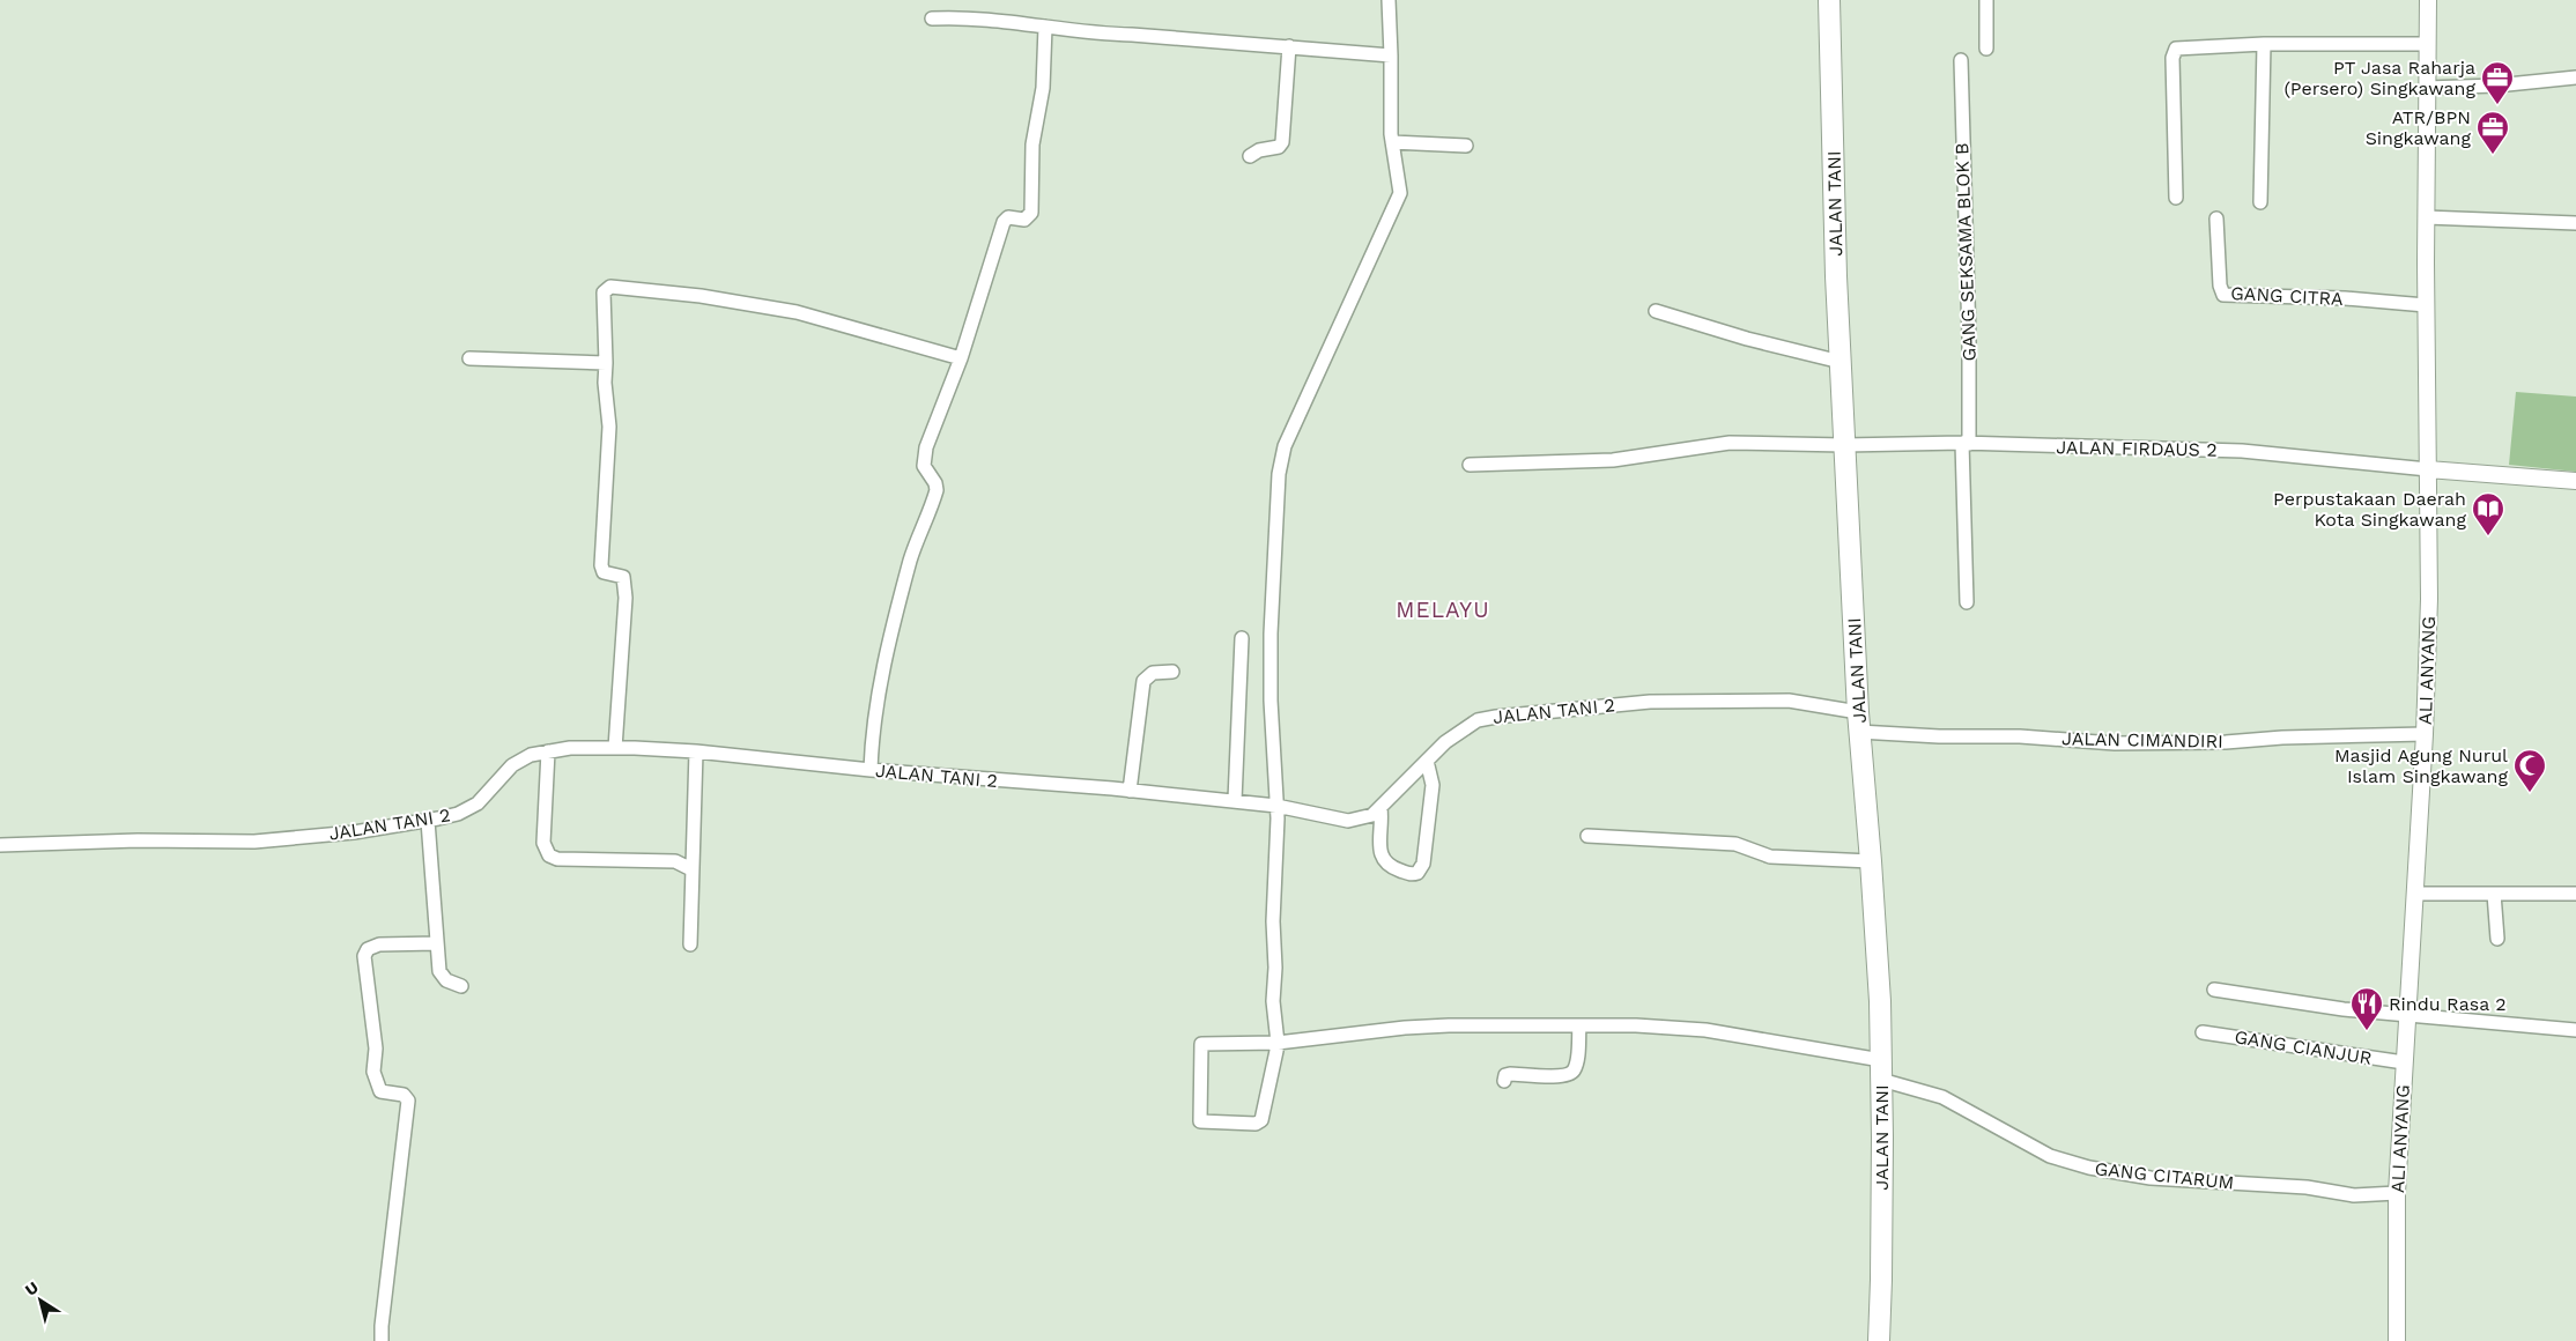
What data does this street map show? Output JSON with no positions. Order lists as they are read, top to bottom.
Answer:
{
  "streets": {
    "highway": ["JALAN TANI"],
    "street": [
      "GANG SEKSAMA BLOK B",
      "GANG CITRA",
      "JALAN FIRDAUS 2",
      "ALI ANYANG",
      "JALAN TANI 2",
      "JALAN CIMANDIRI",
      "GANG CIANJUR",
      "GANG CITARUM"
    ]
  },
  "crossings": [
    ["JALAN TANI", "JALAN FIRDAUS 2"],
    ["JALAN TANI", "JALAN TANI 2"],
    ["JALAN TANI", "JALAN CIMANDIRI"],
    ["JALAN TANI", "GANG CITARUM"],
    ["GANG SEKSAMA BLOK B", "JALAN FIRDAUS 2"],
    ["GANG CITRA", "ALI ANYANG"],
    ["JALAN FIRDAUS 2", "ALI ANYANG"],
    ["ALI ANYANG", "JALAN CIMANDIRI"],
    ["ALI ANYANG", "GANG CIANJUR"],
    ["ALI ANYANG", "GANG CITARUM"],
    ["JALAN TANI 2", "JALAN CIMANDIRI"]
  ],
  "districts": ["MELAYU"],
  "places": {
    "office": ["PT Jasa Raharja (Persero) Singkawang", "ATR/BPN Singkawang"],
    "library": ["Perpustakaan Daerah Kota Singkawang"],
    "mosque": ["Masjid Agung Nurul Islam Singkawang"],
    "restaurant": ["Rindu Rasa 2"]
  },
  "north": "top left"
}
